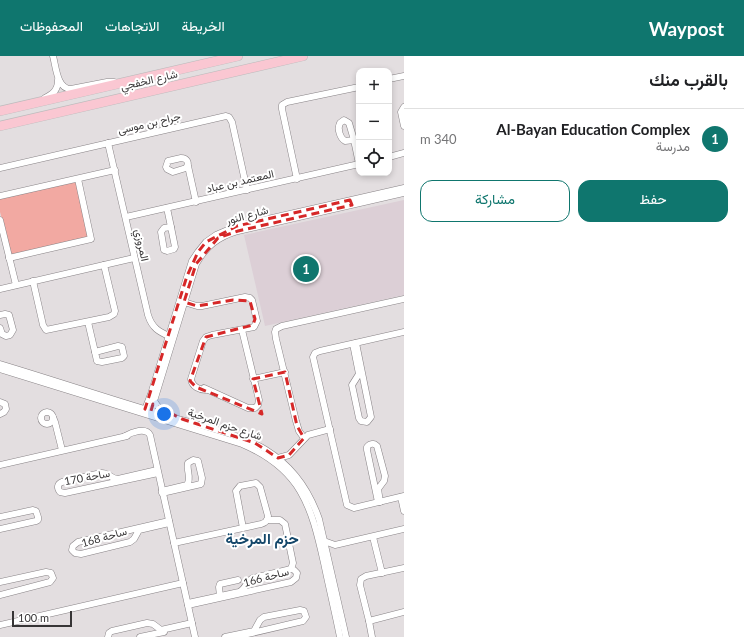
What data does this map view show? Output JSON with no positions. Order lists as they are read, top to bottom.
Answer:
{
  "streets": {
    "highway": ["شارع الخفجي"],
    "street": [
      "جراح بن موسى",
      "المعتمد بن عباد",
      "شارع النور",
      "المروزي",
      "شارع حزم المرخية",
      "ساحة 170",
      "ساحة 168",
      "ساحة 166"
    ]
  },
  "crossings": [
    ["جراح بن موسى", "المعتمد بن عباد"],
    ["جراح بن موسى", "المروزي"],
    ["المعتمد بن عباد", "المروزي"],
    ["شارع النور", "المروزي"],
    ["شارع النور", "شارع حزم المرخية"]
  ],
  "districts": ["حزم المرخية"],
  "scale_bar": "100 m",
  "page": {
    "header": "Waypost",
    "nav": ["الخريطة", "الاتجاهات", "المحفوظات"],
    "heading": "بالقرب منك",
    "map_buttons": ["+", "−"],
    "list": [
      {
        "mark": "1",
        "name": "Al-Bayan Education Complex",
        "note": "مدرسة",
        "value": "340 m"
      }
    ],
    "buttons": ["حفظ", "مشاركة"],
    "pins": "1",
    "scale": "100 m"
  }
}
